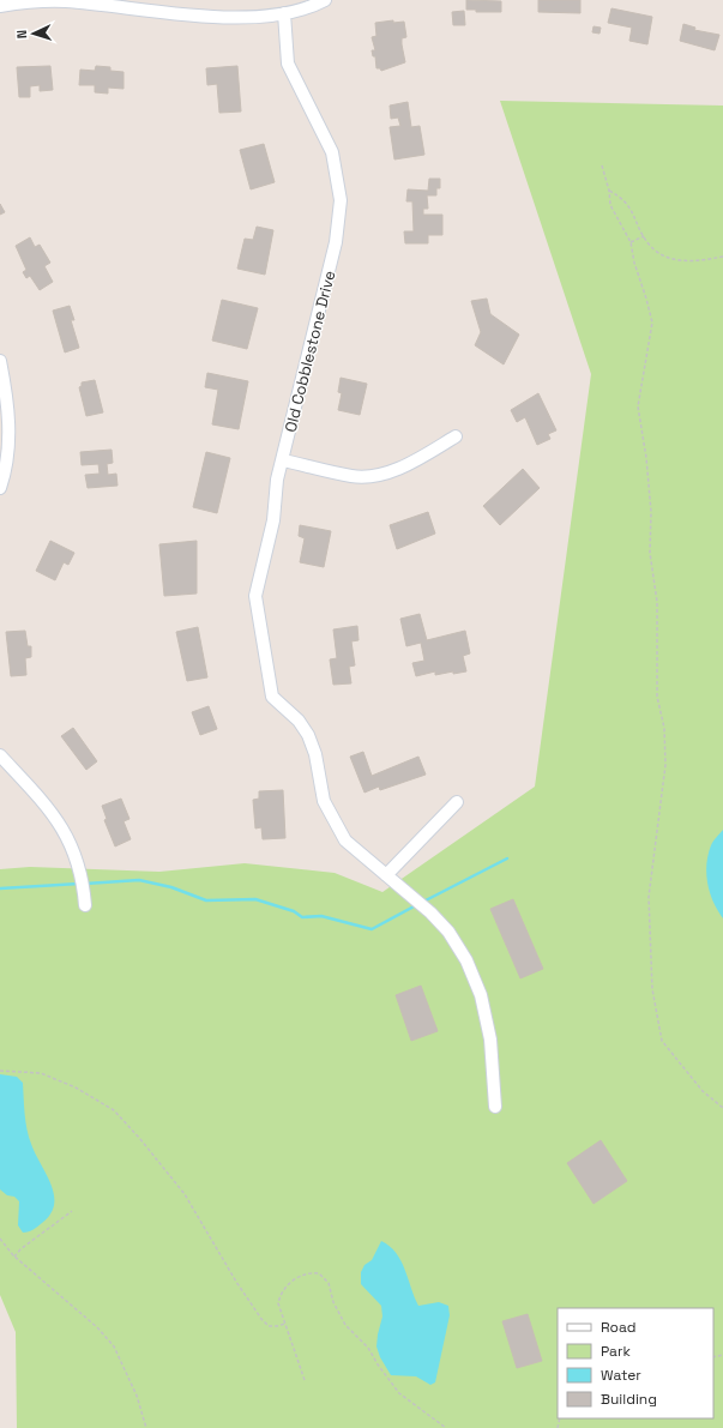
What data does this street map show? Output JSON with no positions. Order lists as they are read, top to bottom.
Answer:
{
  "streets": {
    "street": ["Old Cobblestone Drive"]
  },
  "legend": [
    "Road",
    "Park",
    "Water",
    "Building"
  ],
  "north": "left"
}
